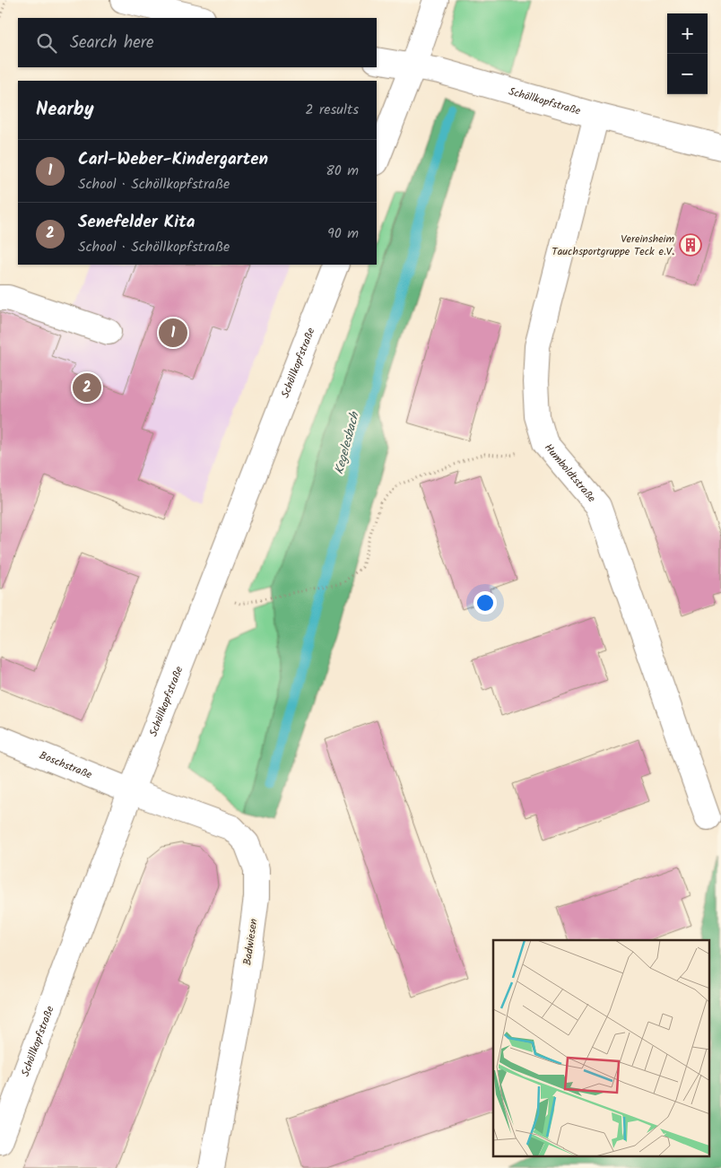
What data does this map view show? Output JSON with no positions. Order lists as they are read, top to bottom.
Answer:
{
  "streets": {
    "street": [
      "Schöllkopfstraße",
      "Humboldtstraße",
      "Boschstraße",
      "Badwiesen"
    ]
  },
  "crossings": [
    ["Schöllkopfstraße", "Humboldtstraße"],
    ["Schöllkopfstraße", "Boschstraße"],
    ["Schöllkopfstraße", "Badwiesen"],
    ["Boschstraße", "Badwiesen"]
  ],
  "water": ["Kegelesbach"],
  "places": {
    "building": ["Vereinsheim Tauchsportgruppe Teck e.V."]
  },
  "page": {
    "map_buttons": ["+", "−"],
    "search": "Search here",
    "heading": ["Nearby", "2 results"],
    "list": [
      {
        "mark": "1",
        "name": "Carl-Weber-Kindergarten",
        "note": "School · Schöllkopfstraße",
        "value": "80 m"
      },
      {
        "mark": "2",
        "name": "Senefelder Kita",
        "note": "School · Schöllkopfstraße",
        "value": "90 m"
      }
    ],
    "pins": ["1", "2"]
  }
}
